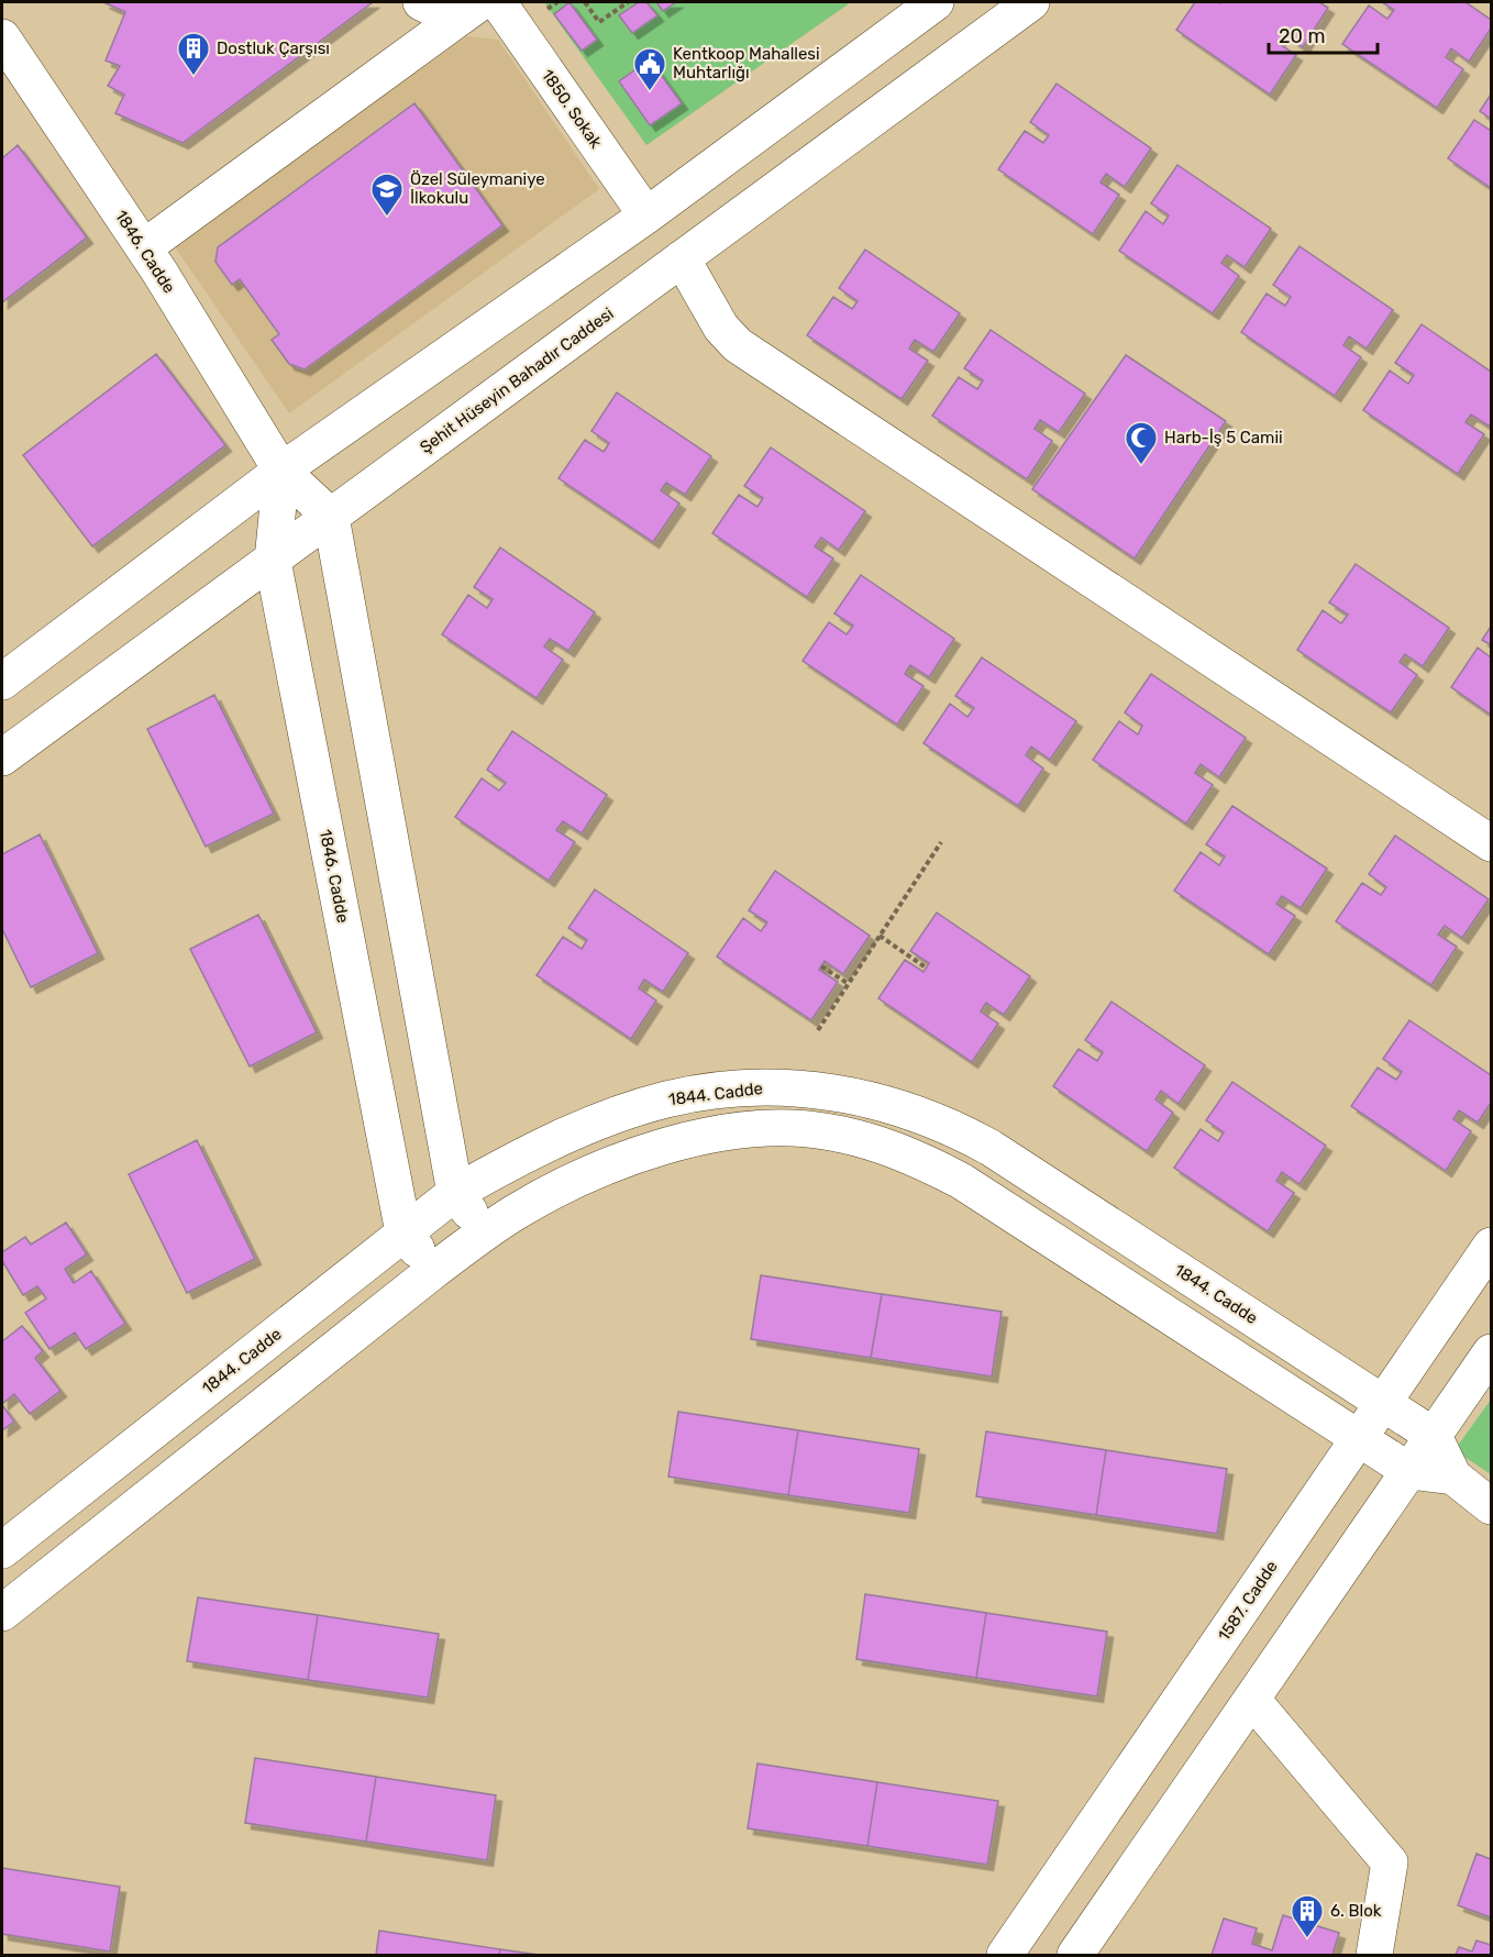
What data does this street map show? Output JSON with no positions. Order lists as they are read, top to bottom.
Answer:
{
  "streets": {
    "street": [
      "1850. Sokak",
      "1846. Cadde",
      "Şehit Hüseyin Bahadır Caddesi",
      "1844. Cadde",
      "1587. Cadde"
    ]
  },
  "crossings": [
    ["1846. Cadde", "Şehit Hüseyin Bahadır Caddesi"],
    ["1846. Cadde", "1844. Cadde"],
    ["1844. Cadde", "1587. Cadde"]
  ],
  "places": {
    "building": ["Dostluk Çarşısı", "6. Blok"],
    "public building": ["Kentkoop Mahallesi Muhtarlığı"],
    "school or university": ["Özel Süleymaniye İlkokulu"],
    "mosque": ["Harb-İş 5 Camii"]
  },
  "scale_bar": "20 m"
}
